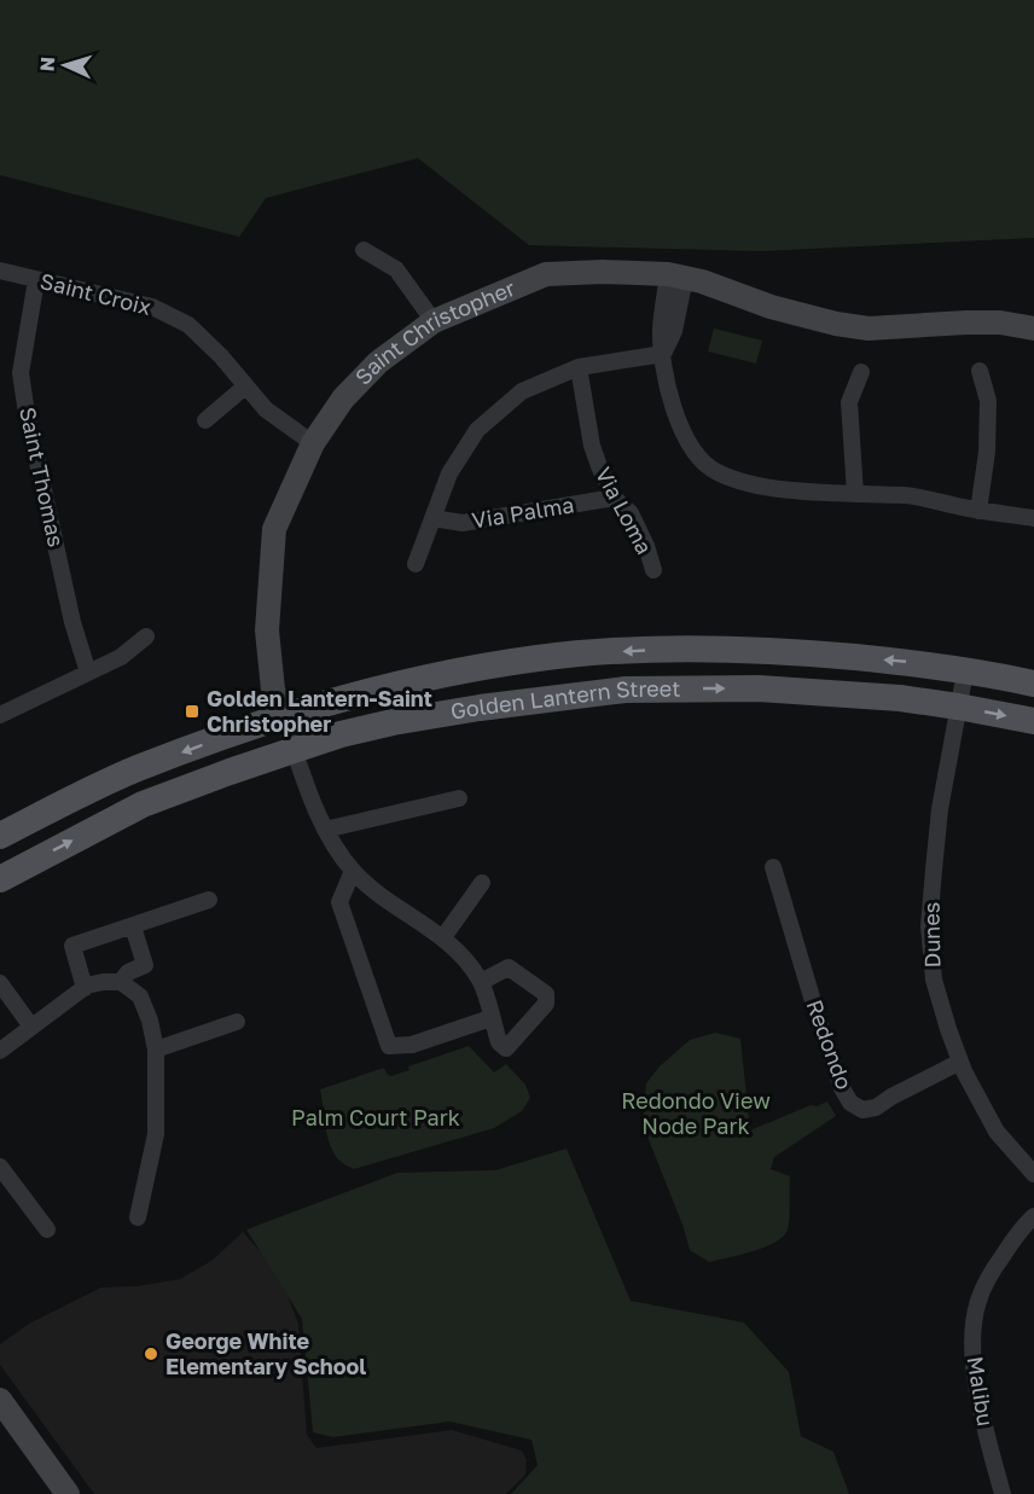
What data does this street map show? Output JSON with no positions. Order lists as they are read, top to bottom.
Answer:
{
  "streets": {
    "main road": ["Golden Lantern Street"],
    "street": [
      "Saint Croix",
      "Saint Christopher",
      "Saint Thomas",
      "Via Loma",
      "Via Palma",
      "Dunes",
      "Redondo",
      "Malibu"
    ]
  },
  "crossings": [
    ["Saint Croix", "Saint Christopher"],
    ["Saint Croix", "Saint Thomas"],
    ["Saint Christopher", "Golden Lantern Street"],
    ["Via Loma", "Via Palma"],
    ["Golden Lantern Street", "Dunes"],
    ["Dunes", "Redondo"]
  ],
  "parks": ["Redondo View Node Park", "Palm Court Park"],
  "places": {
    "transit": ["Golden Lantern-Saint Christopher"],
    "other": ["George White Elementary School"]
  },
  "north": "left"
}
